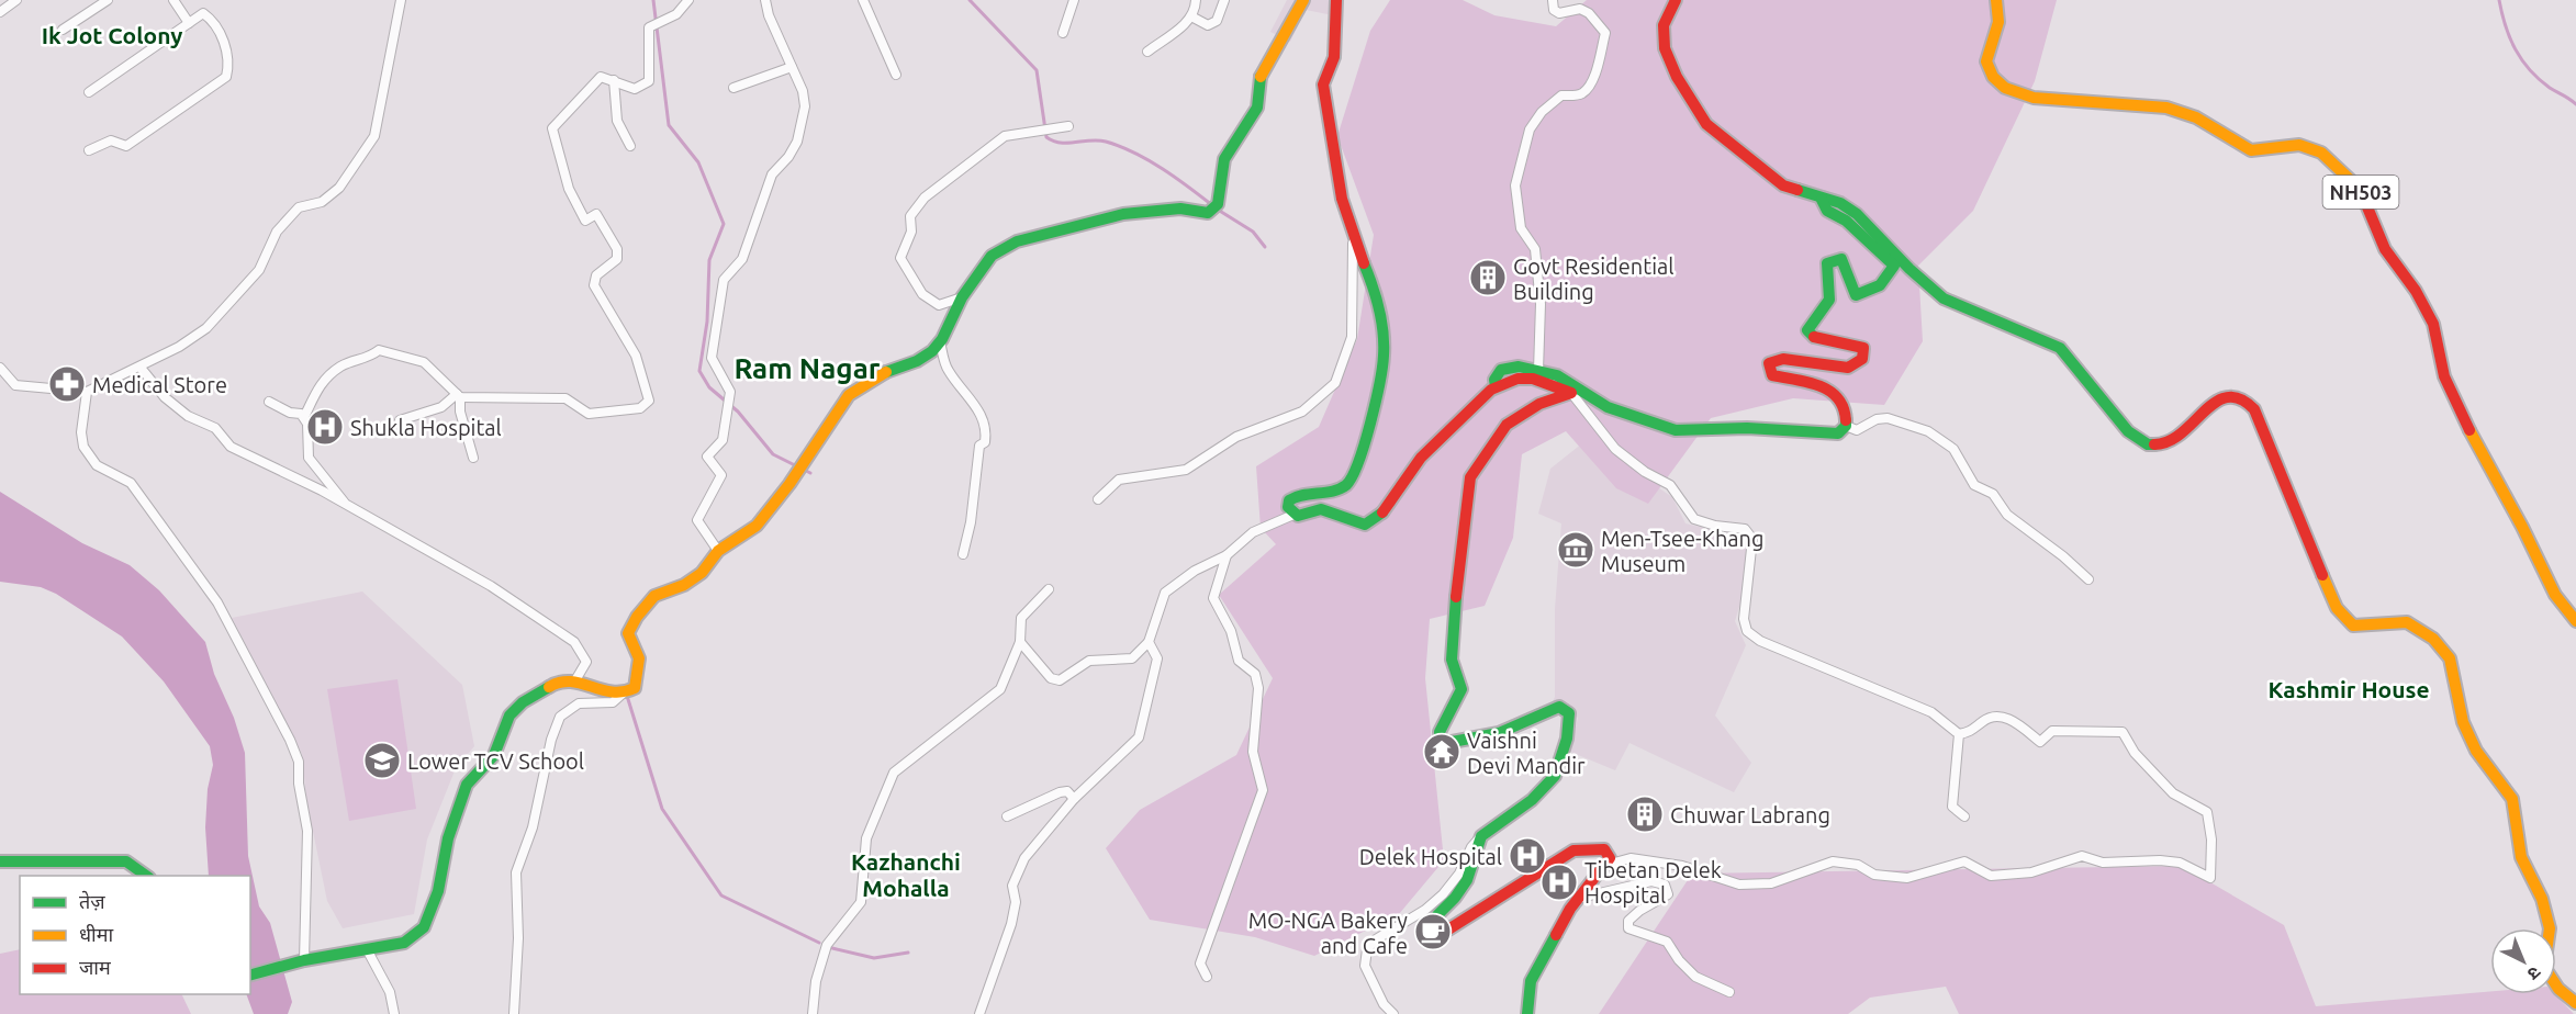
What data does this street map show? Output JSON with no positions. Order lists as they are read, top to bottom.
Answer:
{
  "streets": {
    "street": ["NH503"]
  },
  "districts": [
    "Ik Jot Colony",
    "Ram Nagar",
    "Kashmir House",
    "Kazhanchi Mohalla"
  ],
  "places": {
    "building": ["Govt Residential Building", "Chuwar Labrang"],
    "pharmacy": ["Medical Store"],
    "hospital": ["Shukla Hospital", "Delek Hospital", "Tibetan Delek Hospital"],
    "museum": ["Men-Tsee-Khang Museum"],
    "temple": ["Vaishni Devi Mandir"],
    "school or university": ["Lower TCV School"],
    "cafe": ["MO-NGA Bakery and Cafe"]
  },
  "legend": ["तेज़", "धीमा", "जाम"],
  "north": "bottom right"
}
